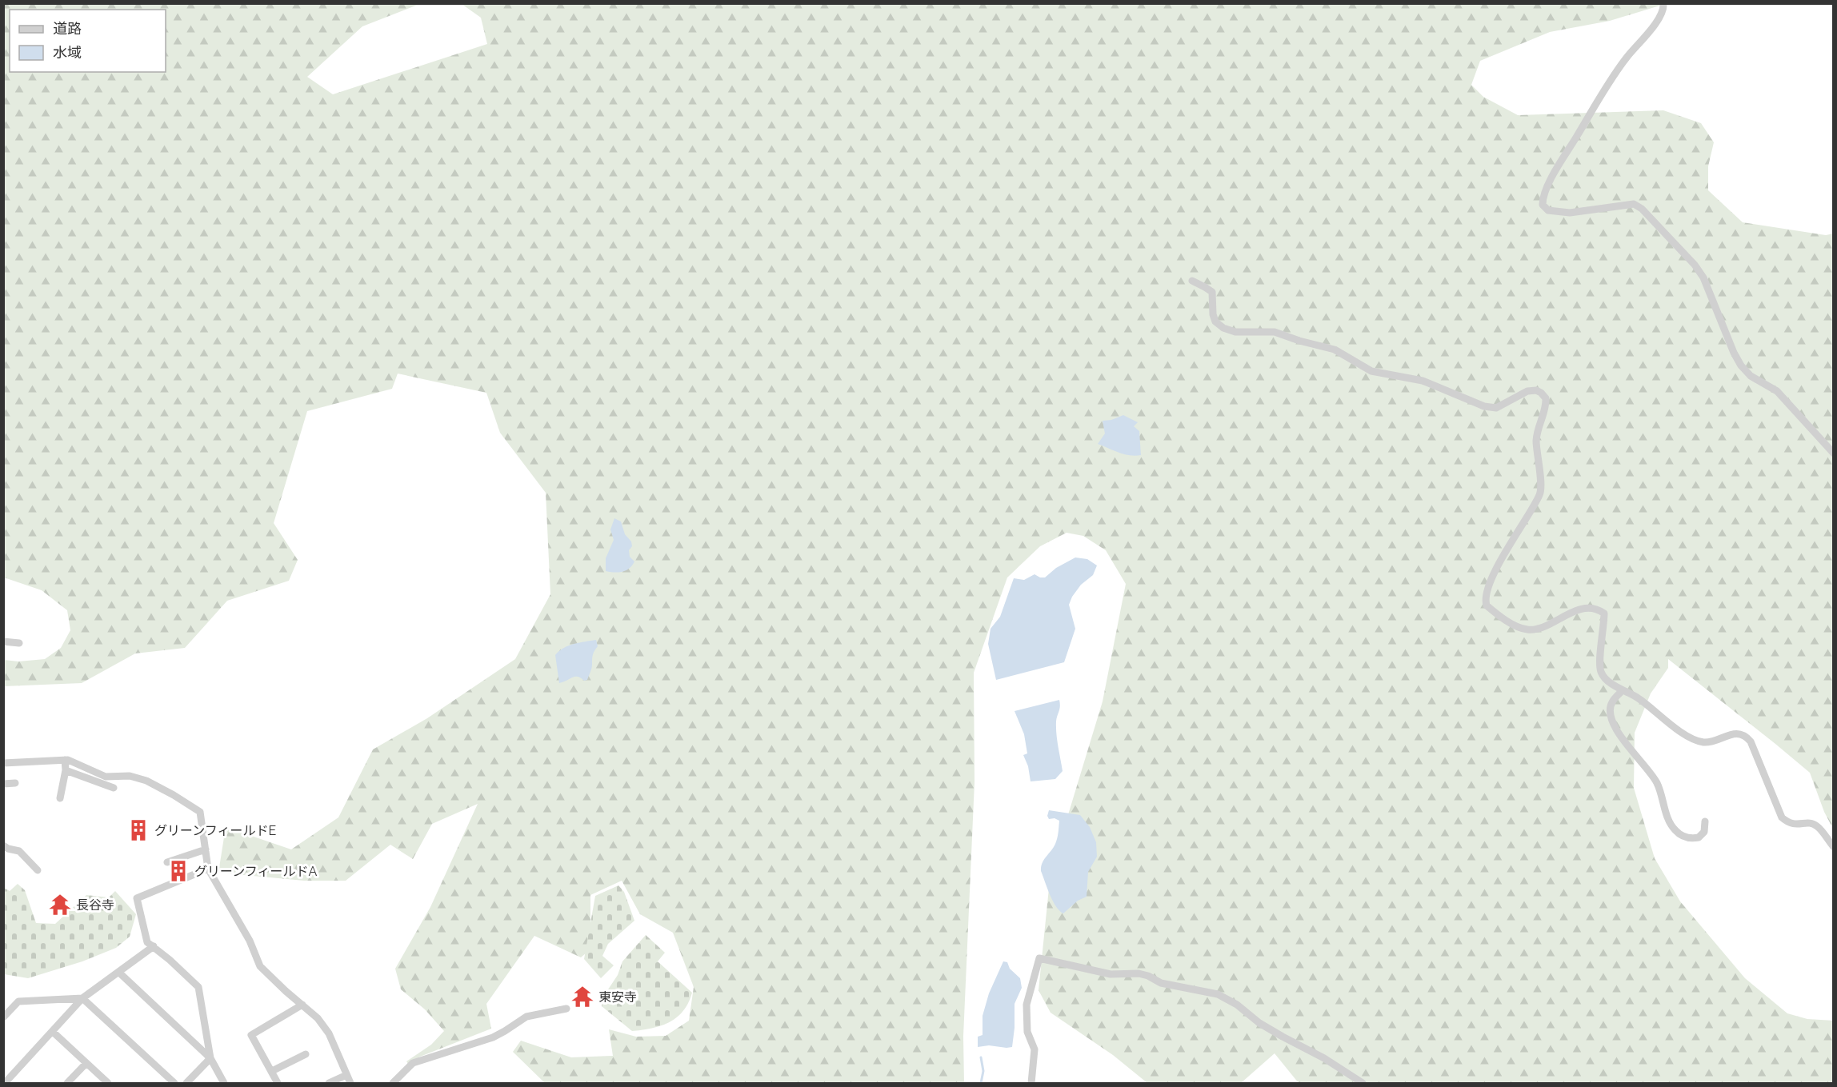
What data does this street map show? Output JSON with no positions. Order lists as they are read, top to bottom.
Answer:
{
  "places": {
    "building": ["グリーンフィールドE", "グリーンフィールドA"],
    "temple": ["長谷寺", "東安寺"]
  },
  "legend": ["道路", "水域"]
}
